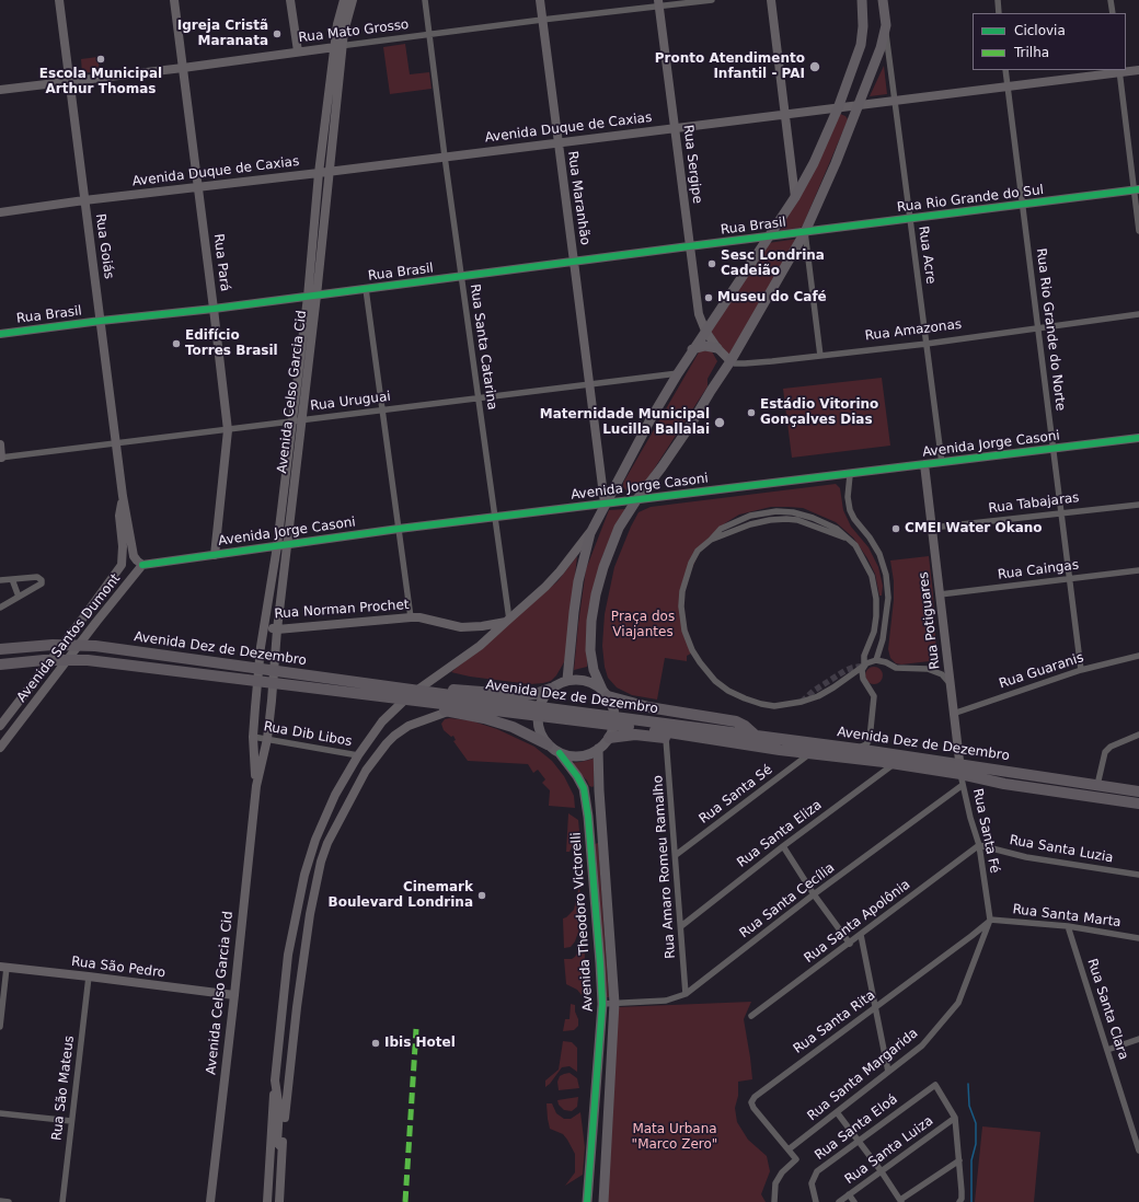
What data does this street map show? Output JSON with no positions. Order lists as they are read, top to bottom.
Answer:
{
  "streets": {
    "highway": ["Avenida Dez de Dezembro"],
    "main road": ["Avenida Theodoro Victorelli"],
    "street": [
      "Rua Mato Grosso",
      "Avenida Duque de Caxias",
      "Rua Sergipe",
      "Rua Maranhão",
      "Rua Rio Grande do Sul",
      "Rua Brasil",
      "Rua Goiás",
      "Rua Acre",
      "Rua Pará",
      "Rua Rio Grande do Norte",
      "Rua Amazonas",
      "Rua Santa Catarina",
      "Avenida Celso Garcia Cid",
      "Rua Uruguai",
      "Avenida Jorge Casoni",
      "Rua Tabajaras",
      "Rua Caingas",
      "Rua Norman Prochet",
      "Rua Potiguares",
      "Avenida Santos Dumont",
      "Rua Guaranis",
      "Rua Dib Libos",
      "Rua Santa Sé",
      "Rua Santa Fé",
      "Rua Santa Eliza",
      "Rua Santa Luzia",
      "Rua Amaro Romeu Ramalho",
      "Rua Santa Cecília",
      "Rua Santa Marta",
      "Rua Santa Apolônia",
      "Rua São Pedro",
      "Rua Santa Clara",
      "Rua Santa Rita",
      "Rua Santa Margarida",
      "Rua São Mateus",
      "Rua Santa Eloá",
      "Rua Santa Luiza"
    ]
  },
  "crossings": [
    ["Rua Mato Grosso", "Rua Sergipe"],
    ["Rua Mato Grosso", "Rua Maranhão"],
    ["Rua Mato Grosso", "Rua Goiás"],
    ["Rua Mato Grosso", "Rua Pará"],
    ["Rua Mato Grosso", "Rua Santa Catarina"],
    ["Rua Mato Grosso", "Avenida Celso Garcia Cid"],
    ["Avenida Duque de Caxias", "Rua Sergipe"],
    ["Avenida Duque de Caxias", "Rua Maranhão"],
    ["Avenida Duque de Caxias", "Rua Goiás"],
    ["Avenida Duque de Caxias", "Rua Acre"],
    ["Avenida Duque de Caxias", "Rua Pará"],
    ["Avenida Duque de Caxias", "Rua Rio Grande do Norte"],
    ["Avenida Duque de Caxias", "Rua Santa Catarina"],
    ["Avenida Duque de Caxias", "Avenida Celso Garcia Cid"],
    ["Rua Sergipe", "Rua Brasil"],
    ["Rua Maranhão", "Rua Brasil"],
    ["Rua Maranhão", "Rua Uruguai"],
    ["Rua Maranhão", "Avenida Jorge Casoni"],
    ["Rua Rio Grande do Sul", "Rua Brasil"],
    ["Rua Rio Grande do Sul", "Rua Acre"],
    ["Rua Rio Grande do Sul", "Rua Rio Grande do Norte"],
    ["Rua Brasil", "Rua Goiás"],
    ["Rua Brasil", "Rua Pará"],
    ["Rua Brasil", "Rua Santa Catarina"],
    ["Rua Brasil", "Avenida Celso Garcia Cid"],
    ["Rua Goiás", "Rua Uruguai"],
    ["Rua Goiás", "Avenida Jorge Casoni"],
    ["Rua Goiás", "Avenida Santos Dumont"],
    ["Rua Acre", "Rua Amazonas"],
    ["Rua Acre", "Avenida Jorge Casoni"],
    ["Rua Pará", "Rua Uruguai"],
    ["Rua Pará", "Avenida Jorge Casoni"],
    ["Rua Rio Grande do Norte", "Rua Amazonas"],
    ["Rua Rio Grande do Norte", "Avenida Jorge Casoni"],
    ["Rua Rio Grande do Norte", "Rua Tabajaras"],
    ["Rua Rio Grande do Norte", "Rua Caingas"],
    ["Rua Rio Grande do Norte", "Rua Guaranis"],
    ["Rua Santa Catarina", "Rua Uruguai"],
    ["Rua Santa Catarina", "Avenida Jorge Casoni"],
    ["Rua Santa Catarina", "Rua Norman Prochet"],
    ["Avenida Celso Garcia Cid", "Rua Uruguai"],
    ["Avenida Celso Garcia Cid", "Avenida Jorge Casoni"],
    ["Avenida Celso Garcia Cid", "Rua Norman Prochet"],
    ["Avenida Celso Garcia Cid", "Rua Dib Libos"],
    ["Avenida Celso Garcia Cid", "Rua São Pedro"],
    ["Avenida Jorge Casoni", "Rua Potiguares"],
    ["Avenida Jorge Casoni", "Avenida Santos Dumont"],
    ["Rua Tabajaras", "Rua Potiguares"],
    ["Rua Caingas", "Rua Potiguares"],
    ["Rua Potiguares", "Avenida Dez de Dezembro"],
    ["Rua Potiguares", "Rua Guaranis"],
    ["Rua Potiguares", "Rua Santa Fé"],
    ["Rua Potiguares", "Rua Santa Cecília"],
    ["Avenida Dez de Dezembro", "Rua Santa Sé"],
    ["Avenida Dez de Dezembro", "Rua Santa Fé"],
    ["Avenida Dez de Dezembro", "Rua Santa Eliza"],
    ["Avenida Dez de Dezembro", "Rua Santa Cecília"],
    ["Rua Santa Sé", "Rua Amaro Romeu Ramalho"],
    ["Rua Santa Fé", "Rua Santa Luzia"],
    ["Rua Santa Fé", "Rua Santa Cecília"],
    ["Rua Santa Fé", "Rua Santa Marta"],
    ["Rua Santa Fé", "Rua Santa Apolônia"],
    ["Rua Santa Fé", "Rua Santa Rita"],
    ["Rua Santa Fé", "Rua Santa Margarida"],
    ["Rua Santa Eliza", "Rua Amaro Romeu Ramalho"],
    ["Rua Santa Luzia", "Rua Santa Apolônia"],
    ["Rua Amaro Romeu Ramalho", "Rua Santa Cecília"],
    ["Rua Santa Cecília", "Avenida Theodoro Victorelli"],
    ["Rua Santa Marta", "Rua Santa Clara"],
    ["Rua Santa Marta", "Rua Santa Rita"],
    ["Rua Santa Marta", "Rua Santa Margarida"],
    ["Rua São Pedro", "Rua São Mateus"],
    ["Rua Santa Rita", "Rua Santa Margarida"],
    ["Rua Santa Eloá", "Rua Santa Luiza"]
  ],
  "parks": ["Praça dos Viajantes", "Mata Urbana \"Marco Zero\""],
  "places": [
    "Igreja Cristã Maranata",
    "Escola Municipal Arthur Thomas",
    "Pronto Atendimento Infantil - PAI",
    "Sesc Londrina Cadeião",
    "Museu do Café",
    "Edifício Torres Brasil",
    "Estádio Vitorino Gonçalves Dias",
    "Maternidade Municipal Lucilla Ballalai",
    "CMEI Water Okano",
    "Cinemark Boulevard Londrina",
    "Ibis Hotel"
  ],
  "legend": ["Ciclovia", "Trilha"]
}
